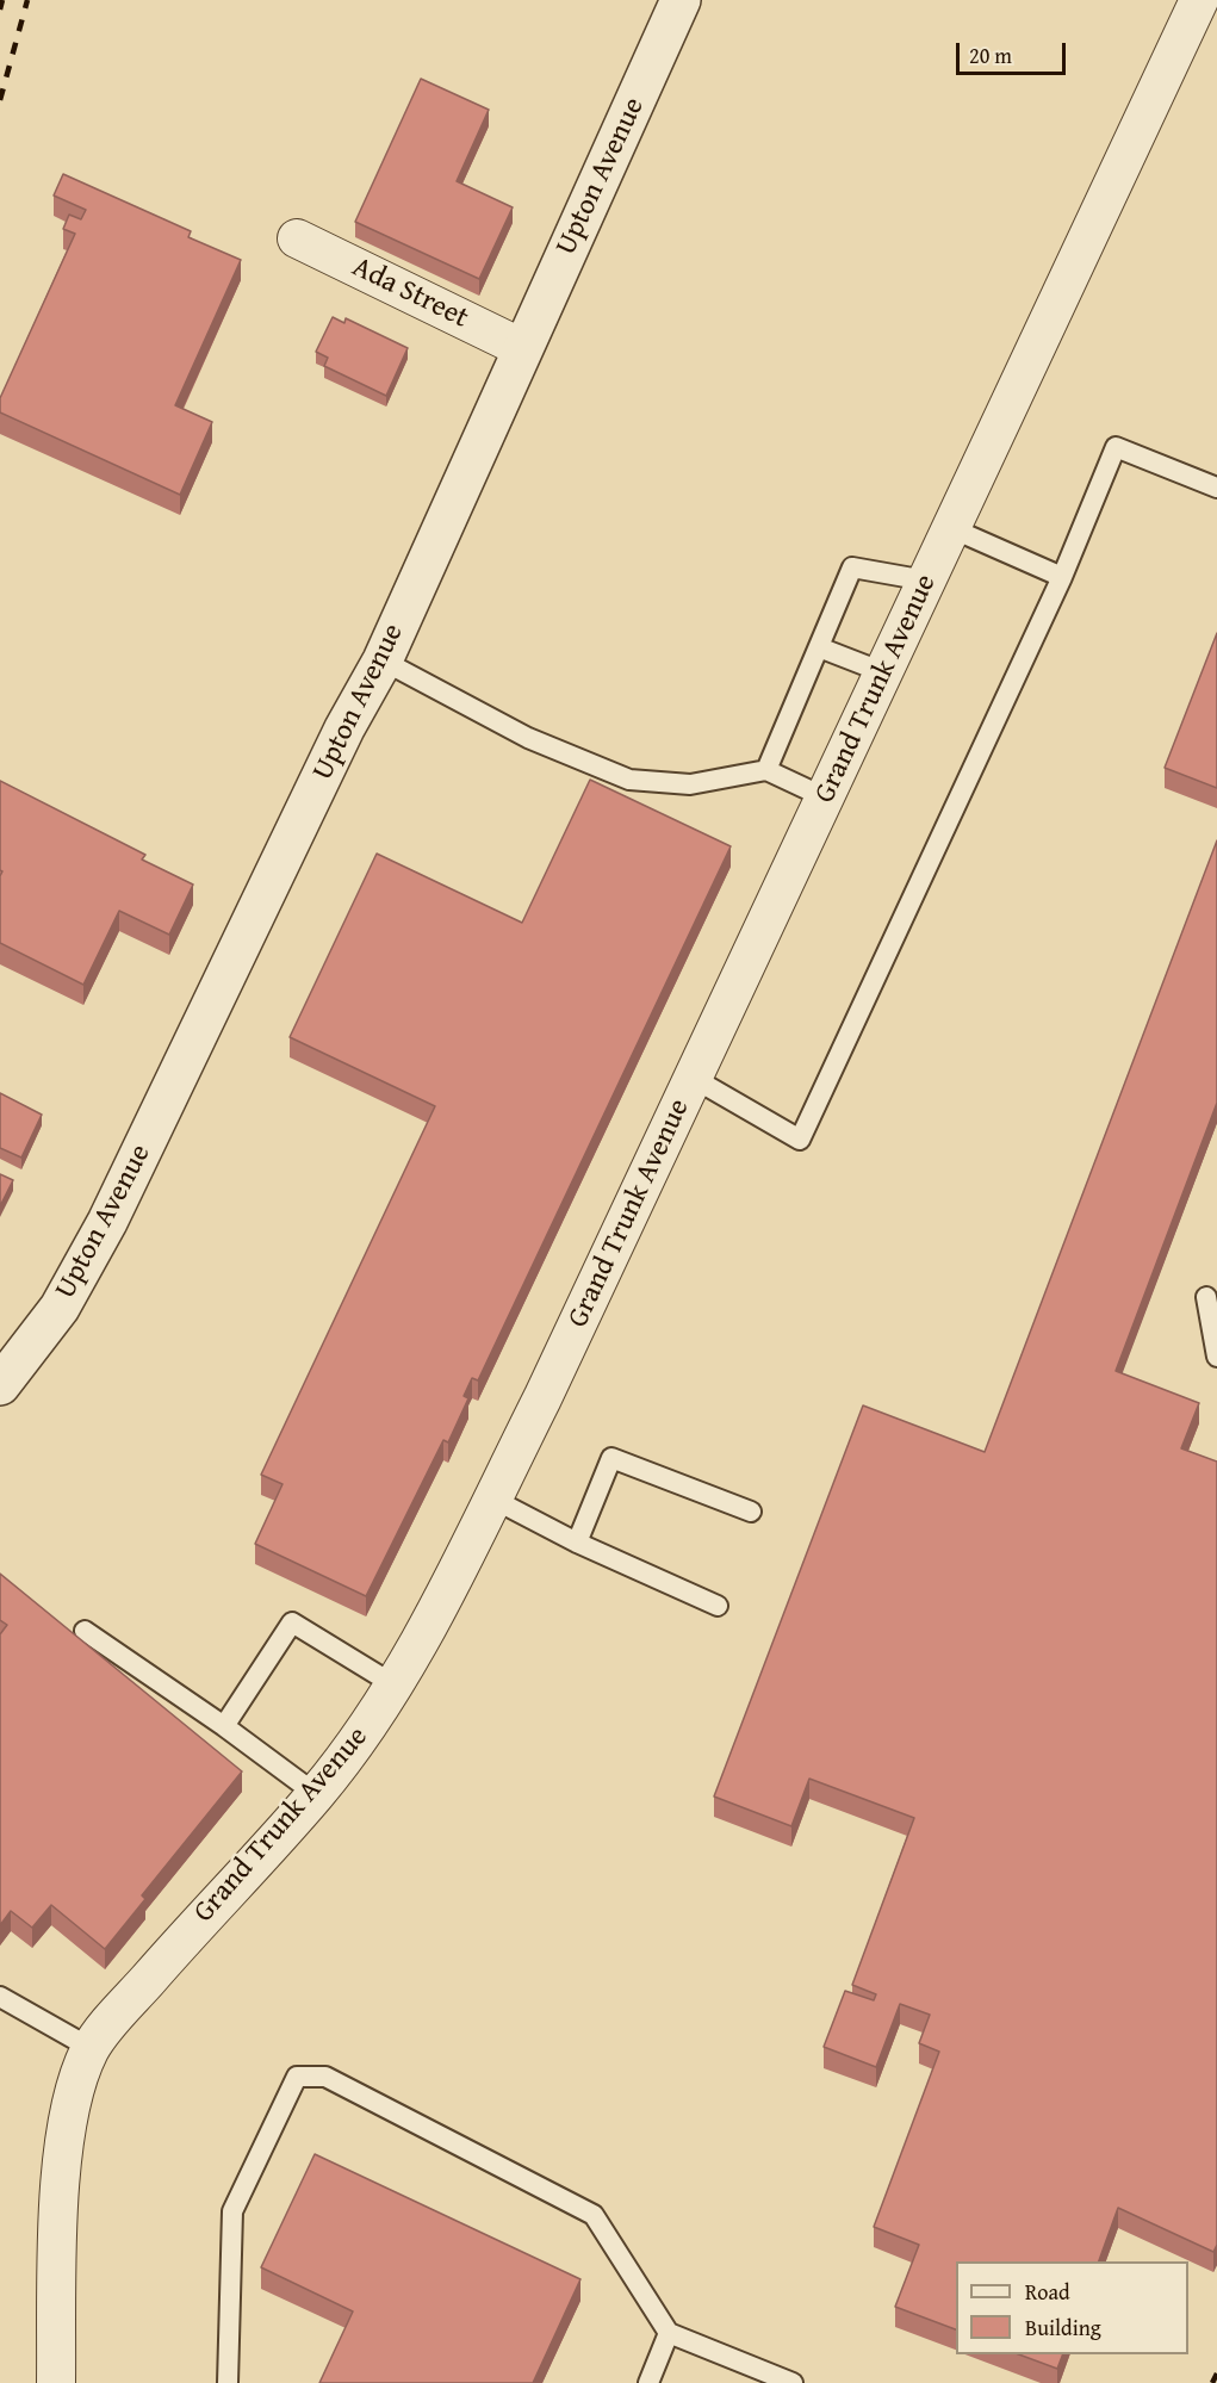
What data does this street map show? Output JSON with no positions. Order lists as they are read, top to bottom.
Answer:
{
  "streets": {
    "street": ["Upton Avenue", "Ada Street", "Grand Trunk Avenue"]
  },
  "crossings": [
    ["Upton Avenue", "Ada Street"]
  ],
  "legend": ["Road", "Building"],
  "scale_bar": "20 m"
}
